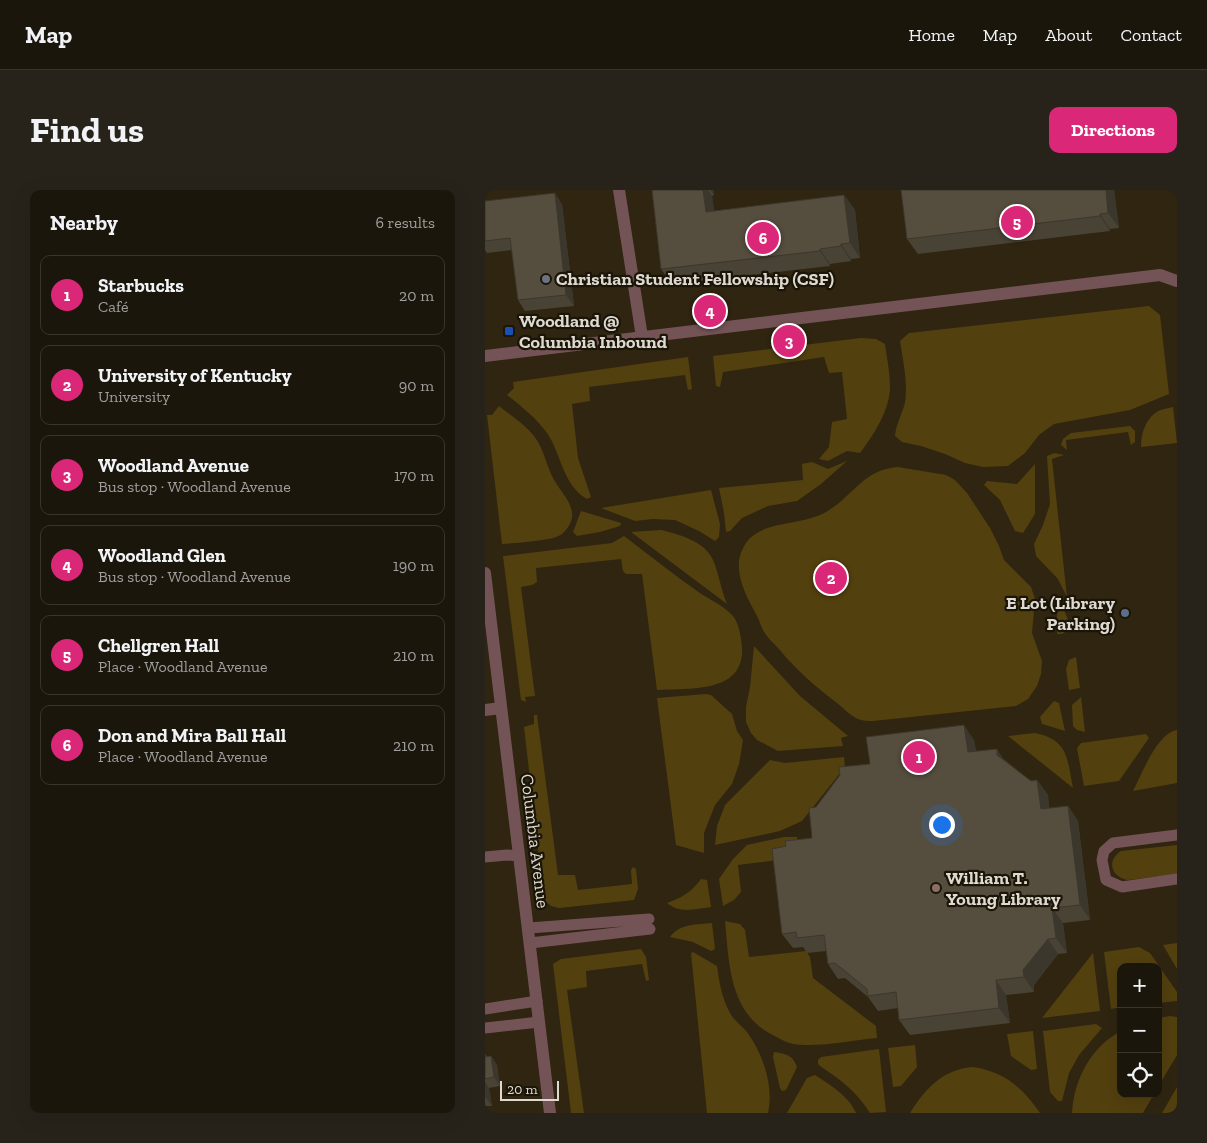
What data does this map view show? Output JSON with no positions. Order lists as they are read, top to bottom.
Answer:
{
  "streets": {
    "street": ["Columbia Avenue"]
  },
  "places": {
    "other": ["Christian Student Fellowship (CSF)", "E Lot (Library Parking)", "William T. Young Library"],
    "transit": ["Woodland @ Columbia Inbound"]
  },
  "scale_bar": "20 m",
  "page": {
    "header": "Map",
    "nav": [
      "Home",
      "Map",
      "About",
      "Contact"
    ],
    "buttons": "Directions",
    "title": "Find us",
    "heading": ["Nearby", "6 results"],
    "pins": [
      "5",
      "6",
      "4",
      "3",
      "2",
      "1"
    ],
    "list": [
      {
        "mark": "1",
        "name": "Starbucks",
        "note": "Café",
        "value": "20 m"
      },
      {
        "mark": "2",
        "name": "University of Kentucky",
        "note": "University",
        "value": "90 m"
      },
      {
        "mark": "3",
        "name": "Woodland Avenue",
        "note": "Bus stop · Woodland Avenue",
        "value": "170 m"
      },
      {
        "mark": "4",
        "name": "Woodland Glen",
        "note": "Bus stop · Woodland Avenue",
        "value": "190 m"
      },
      {
        "mark": "5",
        "name": "Chellgren Hall",
        "note": "Place · Woodland Avenue",
        "value": "210 m"
      },
      {
        "mark": "6",
        "name": "Don and Mira Ball Hall",
        "note": "Place · Woodland Avenue",
        "value": "210 m"
      }
    ],
    "map_buttons": ["+", "−"],
    "scale": "20 m"
  }
}
